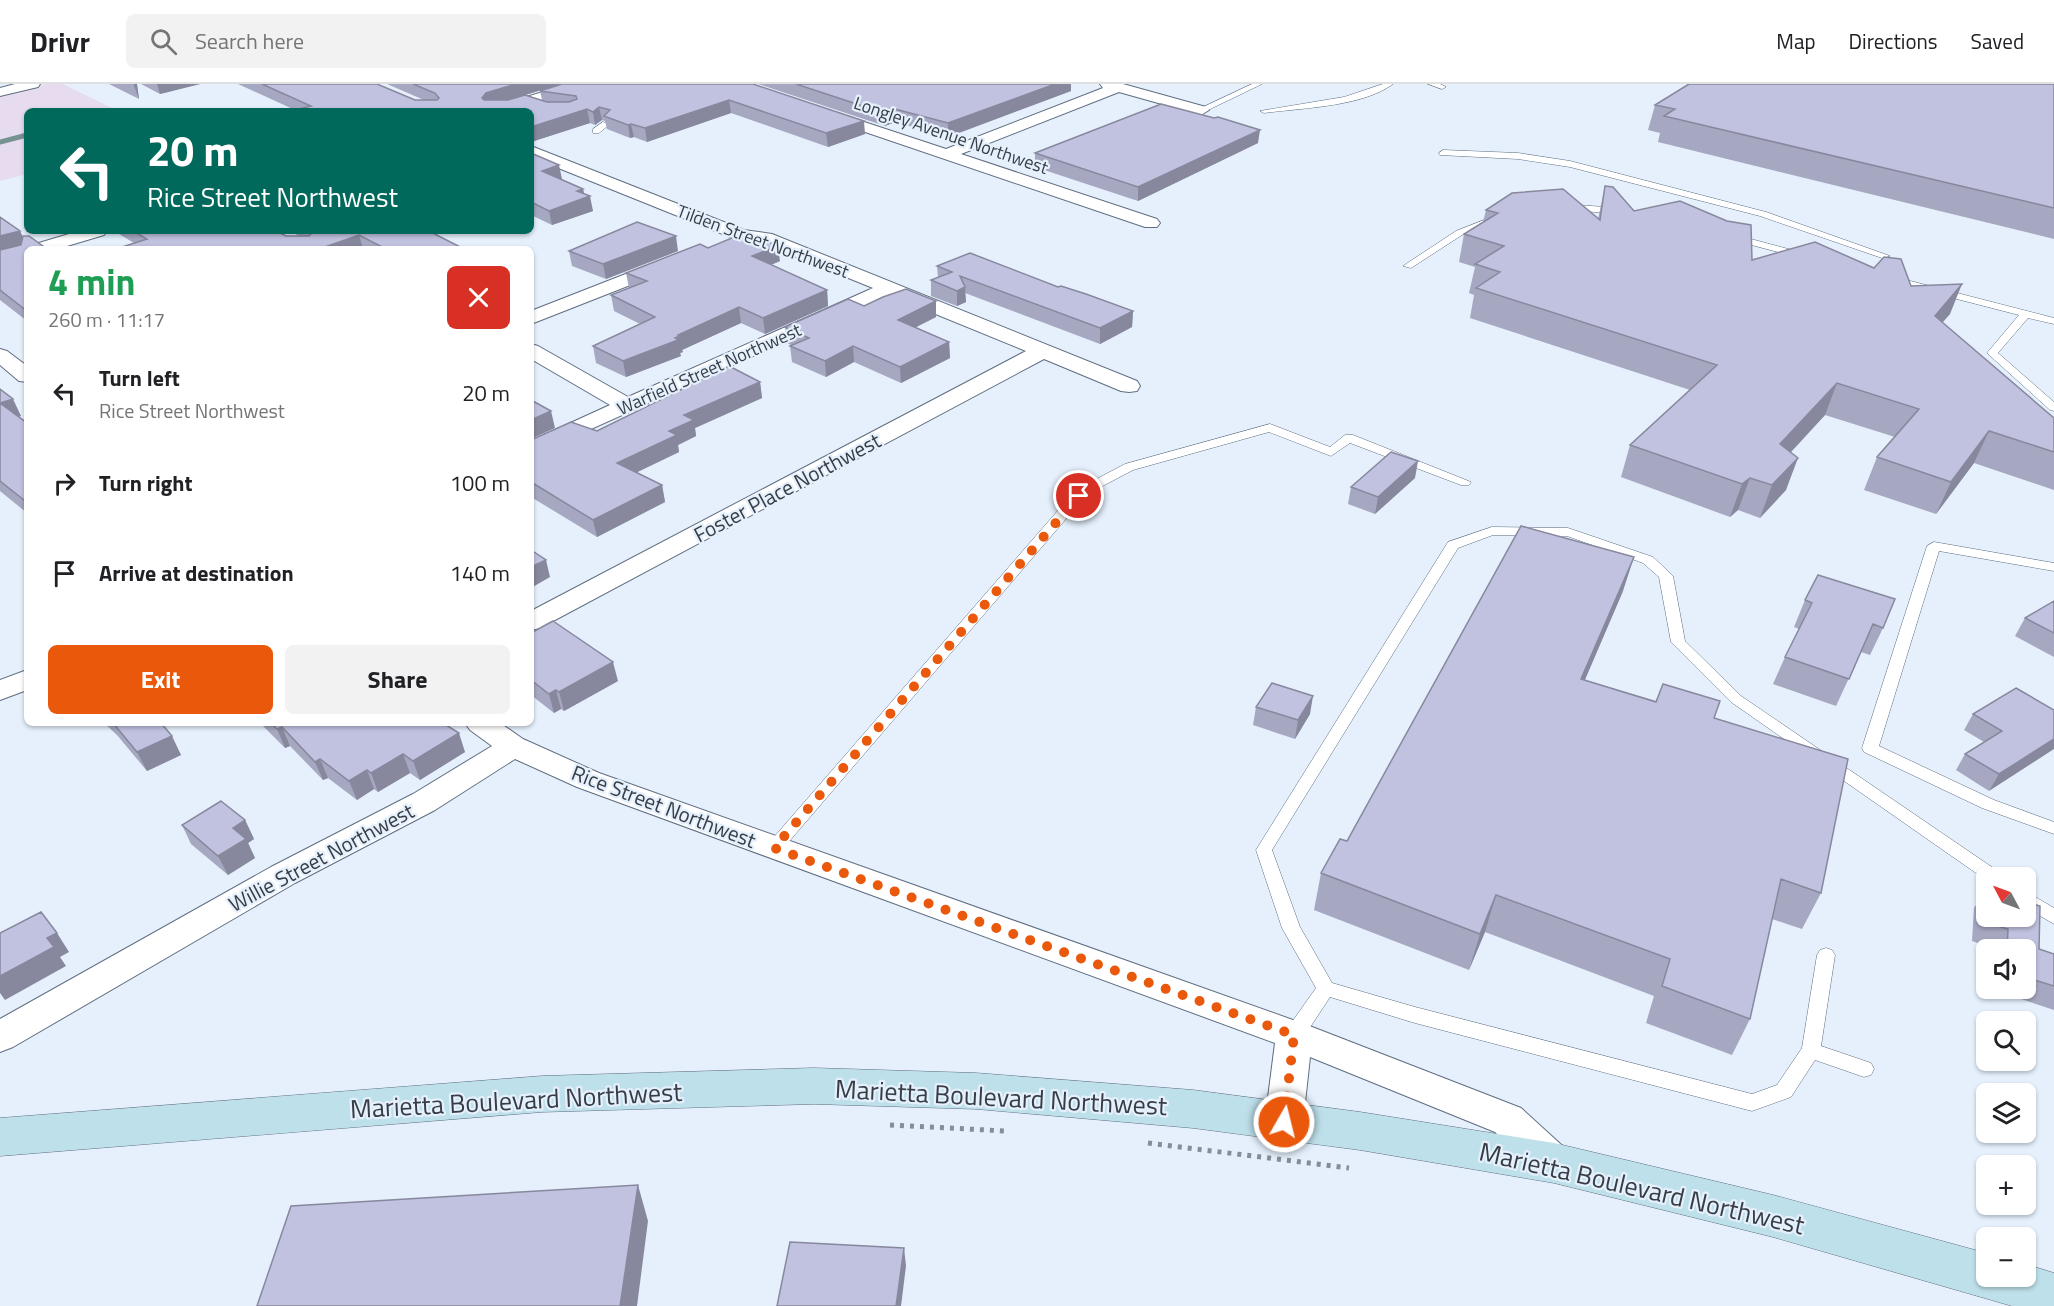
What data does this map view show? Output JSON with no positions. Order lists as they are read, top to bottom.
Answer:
{
  "streets": {
    "main road": ["Marietta Boulevard Northwest"],
    "street": [
      "Longley Avenue Northwest",
      "Tilden Street Northwest",
      "Warfield Street Northwest",
      "Foster Place Northwest",
      "Rice Street Northwest",
      "Willie Street Northwest"
    ]
  },
  "crossings": [
    ["Tilden Street Northwest", "Warfield Street Northwest"],
    ["Tilden Street Northwest", "Foster Place Northwest"],
    ["Rice Street Northwest", "Willie Street Northwest"],
    ["Rice Street Northwest", "Marietta Boulevard Northwest"]
  ],
  "north": "top left",
  "page": {
    "header": "Drivr",
    "search": "Search here",
    "nav": ["Map", "Directions", "Saved"],
    "turn": ["20 m", "Rice Street Northwest"],
    "heading": ["4 min", "260 m · 11:17"],
    "list": [
      {
        "name": "Turn left",
        "note": "Rice Street Northwest",
        "value": "20 m"
      },
      {
        "name": "Turn right",
        "value": "100 m"
      },
      {
        "name": "Arrive at destination",
        "value": "140 m"
      }
    ],
    "buttons": ["Exit", "Share"],
    "map_buttons": ["+", "−"]
  }
}
